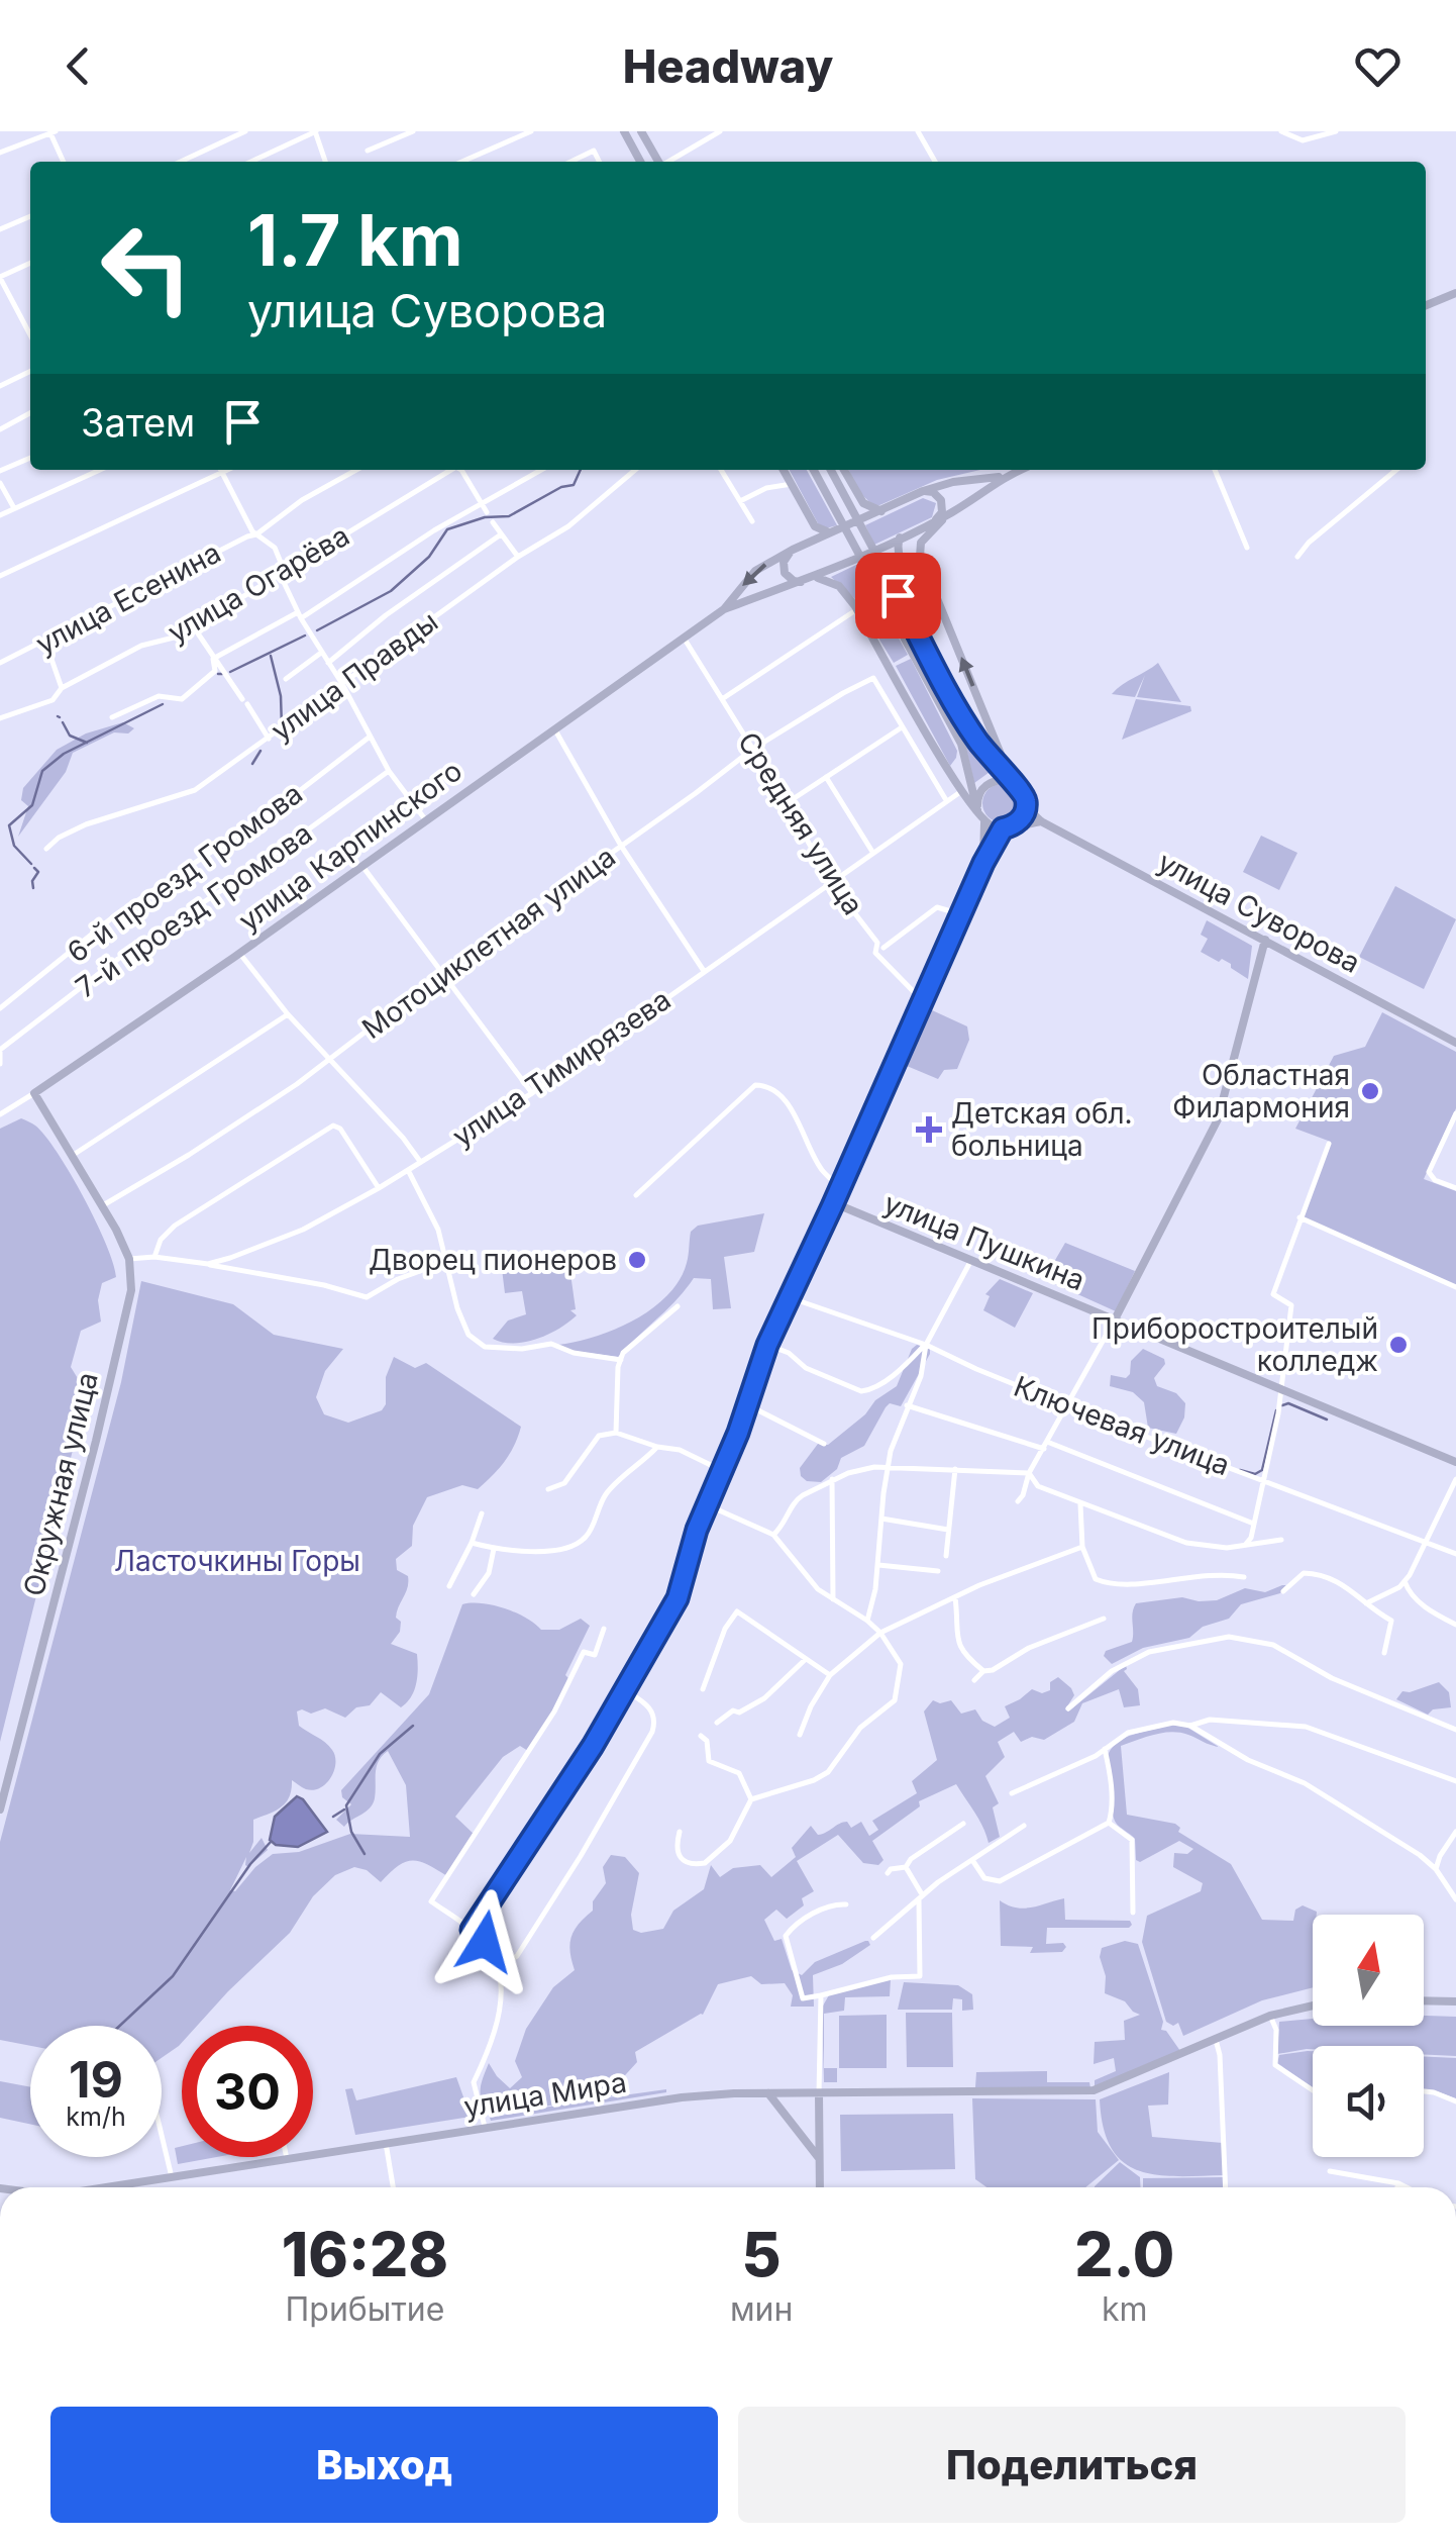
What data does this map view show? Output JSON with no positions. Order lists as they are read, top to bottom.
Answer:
{
  "streets": {
    "main road": [
      "улица Карпинского",
      "улица Суворова",
      "улица Пушкина",
      "Окружная улица",
      "улица Мира"
    ],
    "street": [
      "улица Огарёва",
      "улица Есенина",
      "улица Правды",
      "Средняя улица",
      "6-й проезд Громова",
      "7-й проезд Громова",
      "Мотоциклетная улица",
      "улица Тимирязева",
      "Ключевая улица"
    ]
  },
  "crossings": [
    ["Средняя улица", "улица Карпинского"],
    ["Средняя улица", "Мотоциклетная улица"],
    ["Средняя улица", "улица Тимирязева"],
    ["улица Карпинского", "Окружная улица"],
    ["Мотоциклетная улица", "Окружная улица"],
    ["улица Тимирязева", "Окружная улица"]
  ],
  "parks": ["Ласточкины Горы"],
  "places": {
    "other": ["Областная Филармония", "Дворец пионеров", "Приборостроителый колледж"],
    "health": ["Детская обл. больница"]
  },
  "north": "top",
  "page": {
    "header": "Headway",
    "turn": ["1.7 km", "улица Суворова"],
    "then": "Затем",
    "speed": "19 km/h",
    "limit": "30",
    "eta": [
      "16:28",
      "Прибытие",
      "5",
      "мин",
      "2.0",
      "km"
    ],
    "buttons": ["Выход", "Поделиться"]
  }
}
